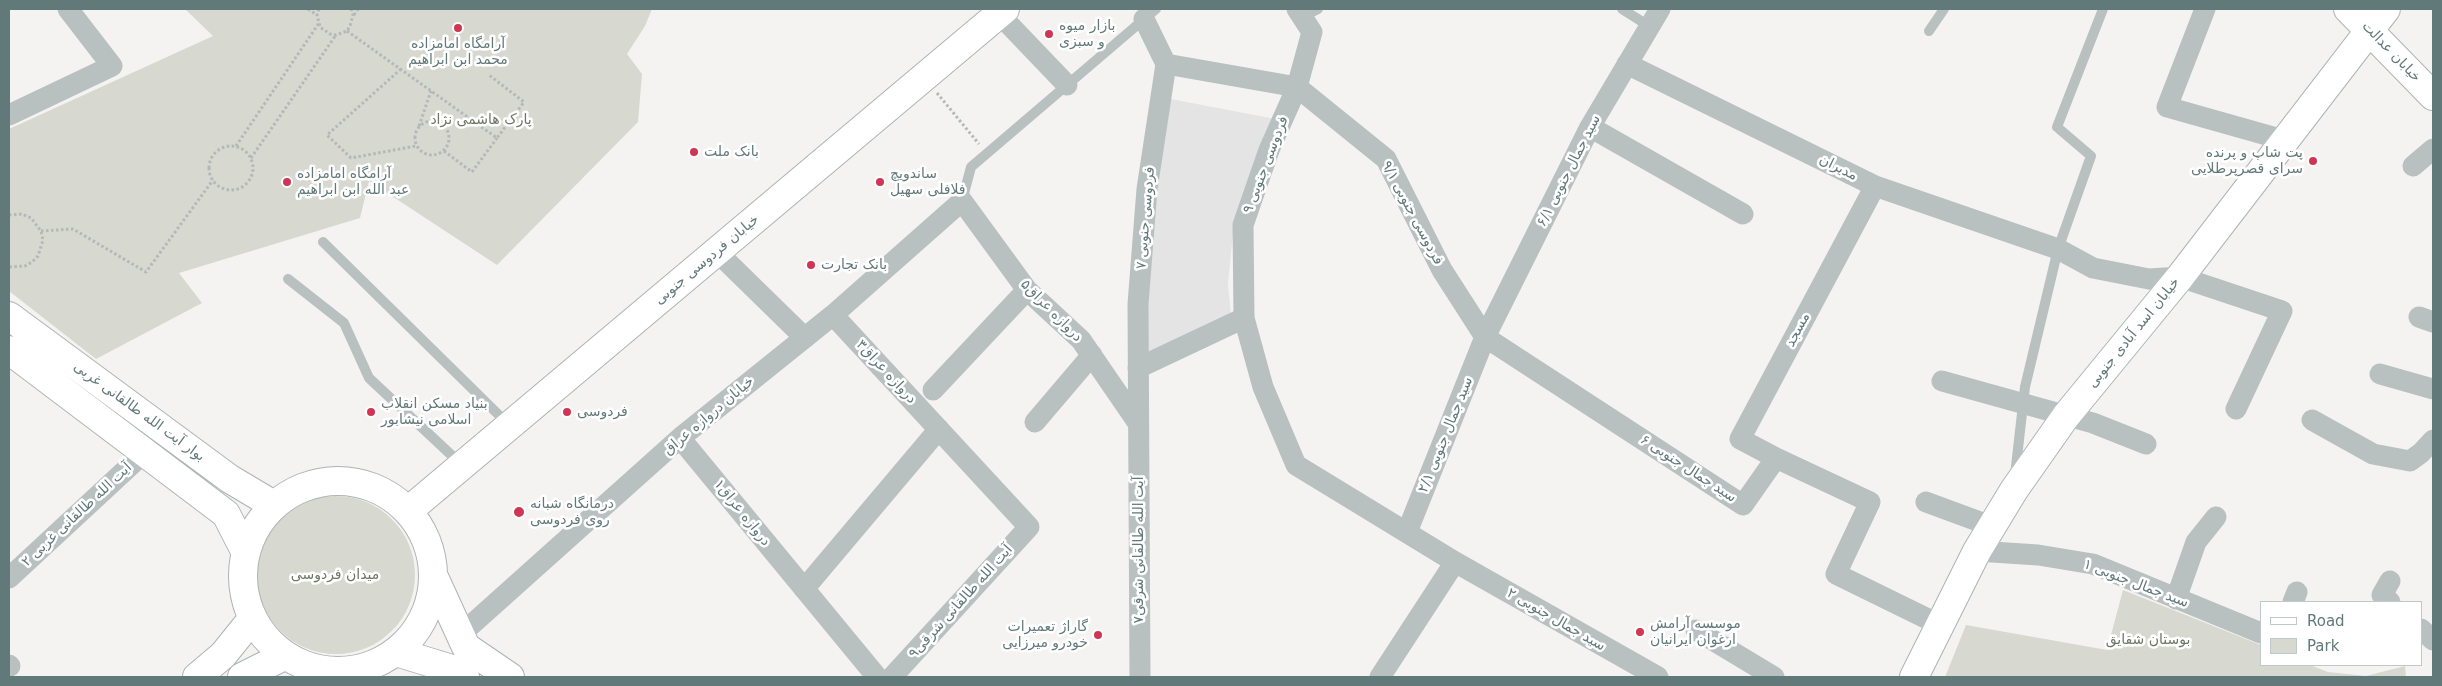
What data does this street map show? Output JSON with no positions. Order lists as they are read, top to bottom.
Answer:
{
  "streets": {
    "main road": [
      "خیابان عدالت",
      "خیابان فردوسی جنوبی",
      "خیابان اسد آبادی جنوبی",
      "بوار آیت الله طالقانی غربی"
    ],
    "street": [
      "فردوسی جنوبی ۹",
      "مدیران",
      "سید جمال جنوبی ۶/۱",
      "فردوسی جنوبی ۹/۱",
      "فردوسی جنوبی ۷",
      "دروازه عراق۵",
      "مسجد",
      "دروازه عراق۳",
      "خیابان دروازه عراق",
      "سید جمال جنوبی ۲/۱",
      "سید جمال جنوبی ۶",
      "دروازه عراق۱",
      "آیت الله طالقانی غربی ۲",
      "آیت الله طالقانی شرقی۷",
      "سید جمال جنوبی ۱",
      "آیت الله طالقانی شرقی۹",
      "سید جمال جنوبی ۲"
    ]
  },
  "crossings": [
    ["خیابان عدالت", "خیابان اسد آبادی جنوبی"],
    ["فردوسی جنوبی ۹", "فردوسی جنوبی ۹/۱"],
    ["فردوسی جنوبی ۹", "سید جمال جنوبی ۲/۱"],
    ["فردوسی جنوبی ۹", "سید جمال جنوبی ۲"],
    ["مدیران", "سید جمال جنوبی ۶/۱"],
    ["مدیران", "مسجد"],
    ["مدیران", "خیابان اسد آبادی جنوبی"],
    ["سید جمال جنوبی ۶/۱", "فردوسی جنوبی ۹/۱"],
    ["سید جمال جنوبی ۶/۱", "سید جمال جنوبی ۲/۱"],
    ["سید جمال جنوبی ۶/۱", "سید جمال جنوبی ۶"],
    ["فردوسی جنوبی ۹/۱", "سید جمال جنوبی ۲/۱"],
    ["فردوسی جنوبی ۹/۱", "سید جمال جنوبی ۶"],
    ["فردوسی جنوبی ۷", "دروازه عراق۵"],
    ["فردوسی جنوبی ۷", "آیت الله طالقانی شرقی۷"],
    ["دروازه عراق۵", "خیابان دروازه عراق"],
    ["دروازه عراق۵", "آیت الله طالقانی شرقی۷"],
    ["مسجد", "سید جمال جنوبی ۶"],
    ["خیابان اسد آبادی جنوبی", "سید جمال جنوبی ۱"],
    ["دروازه عراق۳", "خیابان دروازه عراق"],
    ["دروازه عراق۳", "آیت الله طالقانی شرقی۹"],
    ["بوار آیت الله طالقانی غربی", "آیت الله طالقانی غربی ۲"],
    ["خیابان دروازه عراق", "دروازه عراق۱"],
    ["سید جمال جنوبی ۲/۱", "سید جمال جنوبی ۶"]
  ],
  "parks": ["پارک هاشمی نژاد", "میدان فردوسی", "بوستان شقایق"],
  "places": [
    "آرامگاه امامزاده محمد ابن ابراهیم",
    "بازار میوه و سبزی",
    "بانک ملت",
    "پت شاپ و پرنده سرای قصرپرطلایی",
    "آرامگاه امامزاده عبد الله ابن ابراهیم",
    "ساندویچ فلافلی سهیل",
    "بانک تجارت",
    "بنیاد مسکن انقلاب اسلامی نیشابور",
    "فردوسی",
    "درمانگاه شبانه روی فردوسی",
    "موسسه آرامش ارغوان ایرانیان",
    "گاراژ تعمیرات خودرو میرزایی"
  ],
  "legend": ["Road", "Park"]
}
